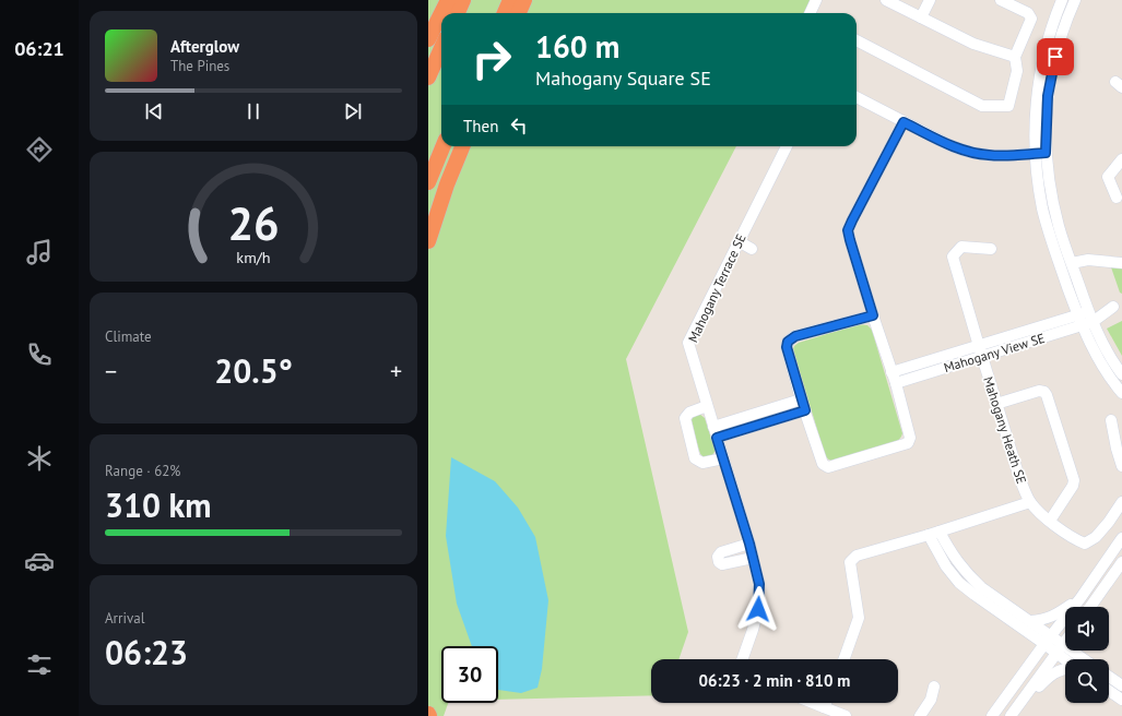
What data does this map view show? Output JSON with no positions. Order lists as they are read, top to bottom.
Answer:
{
  "streets": {
    "street": ["Mahogany Terrace SE", "Mahogany View SE", "Mahogany Heath SE"]
  },
  "crossings": [
    ["Mahogany View SE", "Mahogany Heath SE"]
  ],
  "page": {
    "tabs": "06:21",
    "turn": ["160 m", "Mahogany Square SE"],
    "song": ["Afterglow", "The Pines"],
    "then": "Then",
    "tile": [
      "Climate",
      ["Range · 62%", "310 km"],
      ["Arrival", "06:23"]
    ],
    "heat": ["−", "20.5°", "+"],
    "limit": "30",
    "trip": "06:23 · 2 min · 810 m",
    "gauge": ["26", "km/h"]
  }
}
